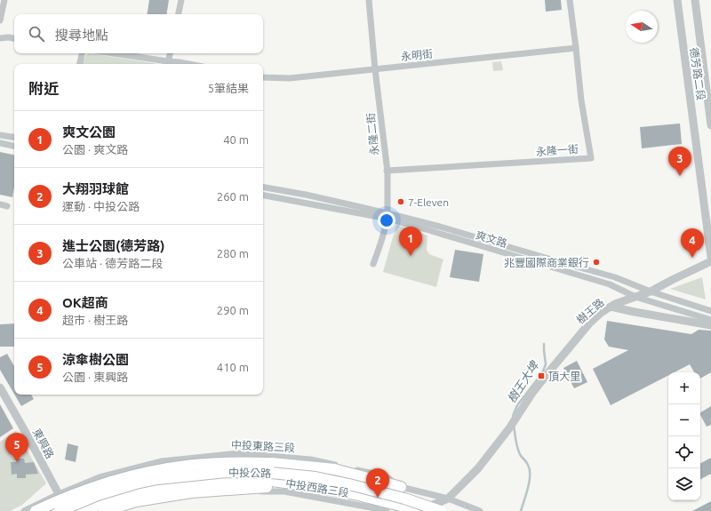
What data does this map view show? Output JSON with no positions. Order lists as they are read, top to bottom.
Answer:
{
  "streets": {
    "main road": ["中投公路"],
    "street": [
      "永明街",
      "德芳路二段",
      "永隆二街",
      "永隆一街",
      "爽文路",
      "樹王路",
      "東興路",
      "中投東路三段",
      "中投西路三段"
    ]
  },
  "crossings": [
    ["永明街", "永隆二街"],
    ["永明街", "永隆一街"],
    ["永隆二街", "永隆一街"],
    ["永隆二街", "爽文路"],
    ["爽文路", "樹王路"],
    ["樹王路", "中投東路三段"],
    ["東興路", "中投東路三段"]
  ],
  "water": ["樹王大埤"],
  "places": {
    "other": ["7-Eleven", "兆豐國際商業銀行"],
    "transit": ["頂大里"]
  },
  "north": "left",
  "page": {
    "search": "搜尋地點",
    "heading": ["附近", "5筆結果"],
    "list": [
      {
        "mark": "1",
        "name": "爽文公園",
        "note": "公園 · 爽文路",
        "value": "40 m"
      },
      {
        "mark": "2",
        "name": "大翔羽球館",
        "note": "運動 · 中投公路",
        "value": "260 m"
      },
      {
        "mark": "3",
        "name": "進士公園(德芳路)",
        "note": "公車站 · 德芳路二段",
        "value": "280 m"
      },
      {
        "mark": "4",
        "name": "OK超商",
        "note": "超市 · 樹王路",
        "value": "290 m"
      },
      {
        "mark": "5",
        "name": "涼傘樹公園",
        "note": "公園 · 東興路",
        "value": "410 m"
      }
    ],
    "pins": [
      "3",
      "1",
      "4",
      "5",
      "2"
    ],
    "map_buttons": ["+", "−"]
  }
}
